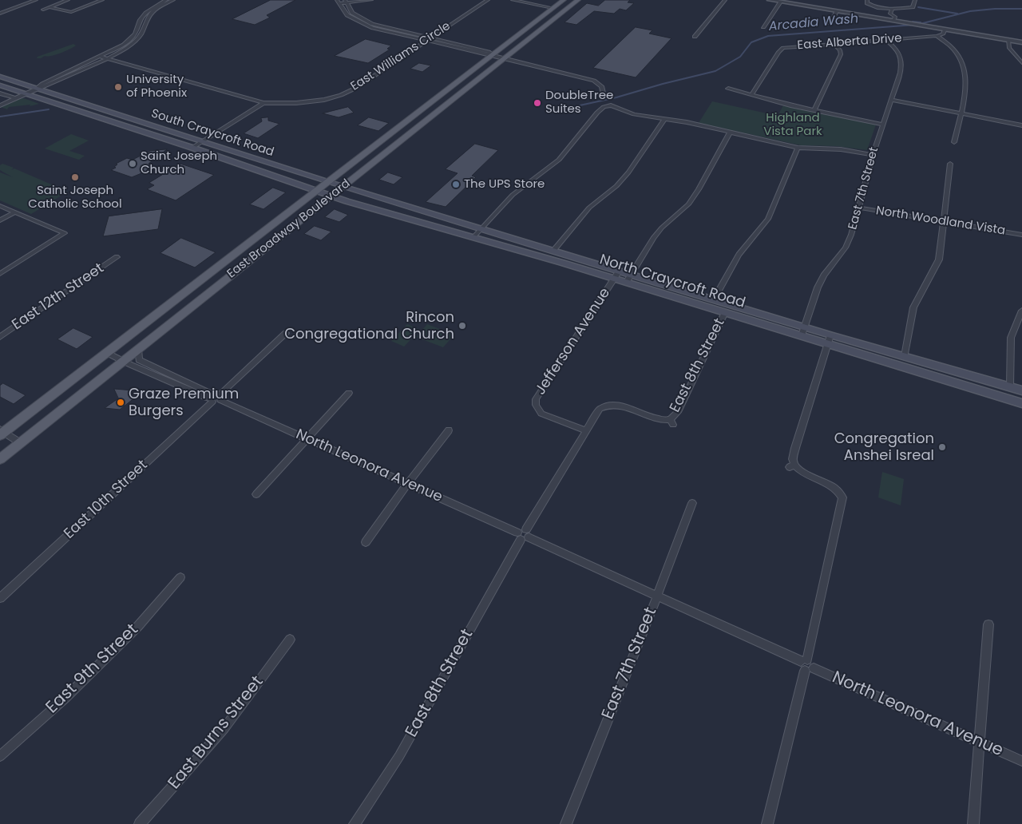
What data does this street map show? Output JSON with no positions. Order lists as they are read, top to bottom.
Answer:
{
  "streets": {
    "main road": ["South Craycroft Road", "East Broadway Boulevard", "North Craycroft Road"],
    "street": [
      "East Alberta Drive",
      "East Williams Circle",
      "East 7th Street",
      "North Woodland Vista",
      "East 12th Street",
      "Jefferson Avenue",
      "East 8th Street",
      "North Leonora Avenue",
      "East 10th Street",
      "East 9th Street",
      "East Burns Street"
    ]
  },
  "crossings": [
    ["East Alberta Drive", "East 7th Street"],
    ["South Craycroft Road", "East Broadway Boulevard"],
    ["South Craycroft Road", "North Craycroft Road"],
    ["East 7th Street", "North Woodland Vista"],
    ["East 7th Street", "North Craycroft Road"],
    ["East 7th Street", "North Leonora Avenue"],
    ["East Broadway Boulevard", "North Craycroft Road"],
    ["East Broadway Boulevard", "North Leonora Avenue"],
    ["North Craycroft Road", "Jefferson Avenue"],
    ["North Craycroft Road", "East 8th Street"],
    ["Jefferson Avenue", "East 8th Street"],
    ["East 8th Street", "North Leonora Avenue"],
    ["North Leonora Avenue", "East 10th Street"]
  ],
  "water": ["Arcadia Wash"],
  "parks": ["Highland Vista Park"],
  "places": [
    "University of Phoenix",
    "DoubleTree Suites",
    "Saint Joseph Church",
    "Saint Joseph Catholic School",
    "The UPS Store",
    "Rincon Congregational Church",
    "Graze Premium Burgers",
    "Congregation Anshei Isreal"
  ]
}
